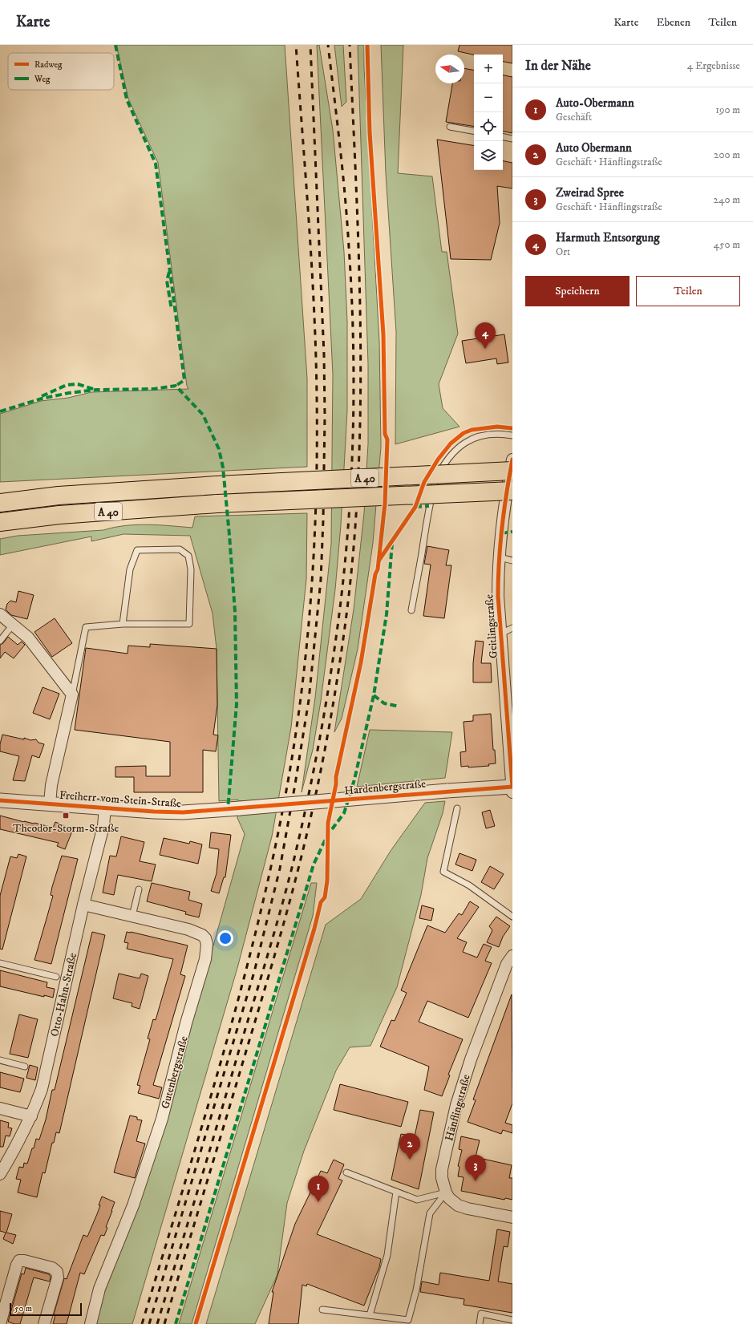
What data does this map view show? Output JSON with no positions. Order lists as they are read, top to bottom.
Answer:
{
  "streets": {
    "highway": ["A 40"],
    "street": [
      "Geitlingstraße",
      "Hardenbergstraße",
      "Freiherr-vom-Stein-Straße",
      "Otto-Hahn-Straße",
      "Gutenbergstraße",
      "Hänflingstraße"
    ]
  },
  "crossings": [
    ["Geitlingstraße", "Hardenbergstraße"],
    ["Hardenbergstraße", "Freiherr-vom-Stein-Straße"],
    ["Freiherr-vom-Stein-Straße", "Otto-Hahn-Straße"],
    ["Otto-Hahn-Straße", "Gutenbergstraße"]
  ],
  "places": {
    "transit": ["Theodor-Storm-Straße"]
  },
  "legend": ["Radweg", "Weg"],
  "scale_bar": "50 m",
  "north": "left",
  "page": {
    "header": "Karte",
    "nav": ["Karte", "Ebenen", "Teilen"],
    "heading": ["In der Nähe", "4 Ergebnisse"],
    "map_buttons": ["+", "−"],
    "list": [
      {
        "mark": "1",
        "name": "Auto-Obermann",
        "note": "Geschäft",
        "value": "190 m"
      },
      {
        "mark": "2",
        "name": "Auto Obermann",
        "note": "Geschäft · Hänflingstraße",
        "value": "200 m"
      },
      {
        "mark": "3",
        "name": "Zweirad Spree",
        "note": "Geschäft · Hänflingstraße",
        "value": "240 m"
      },
      {
        "mark": "4",
        "name": "Harmuth Entsorgung",
        "note": "Ort",
        "value": "450 m"
      }
    ],
    "buttons": ["Speichern", "Teilen"],
    "pins": [
      "4",
      "2",
      "3",
      "1"
    ],
    "scale": "50 m"
  }
}
